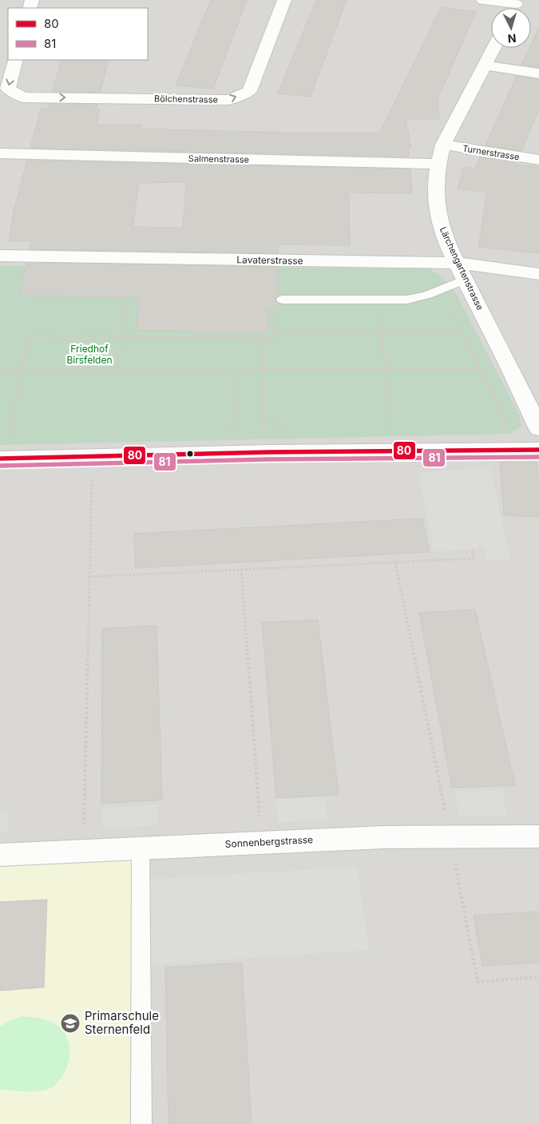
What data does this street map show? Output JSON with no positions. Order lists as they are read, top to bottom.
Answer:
{
  "streets": {
    "street": [
      "Bölchenstrasse",
      "Turnerstrasse",
      "Salmenstrasse",
      "Lavaterstrasse",
      "Lärchengartenstrasse",
      "Sonnenbergstrasse"
    ]
  },
  "crossings": [
    ["Turnerstrasse", "Lärchengartenstrasse"],
    ["Salmenstrasse", "Lärchengartenstrasse"],
    ["Lavaterstrasse", "Lärchengartenstrasse"]
  ],
  "parks": ["Friedhof Birsfelden"],
  "places": {
    "school or university": ["Primarschule Sternenfeld"]
  },
  "lines": ["transit line 80", "transit line 81"],
  "legend": ["80", "81"],
  "north": "bottom"
}
